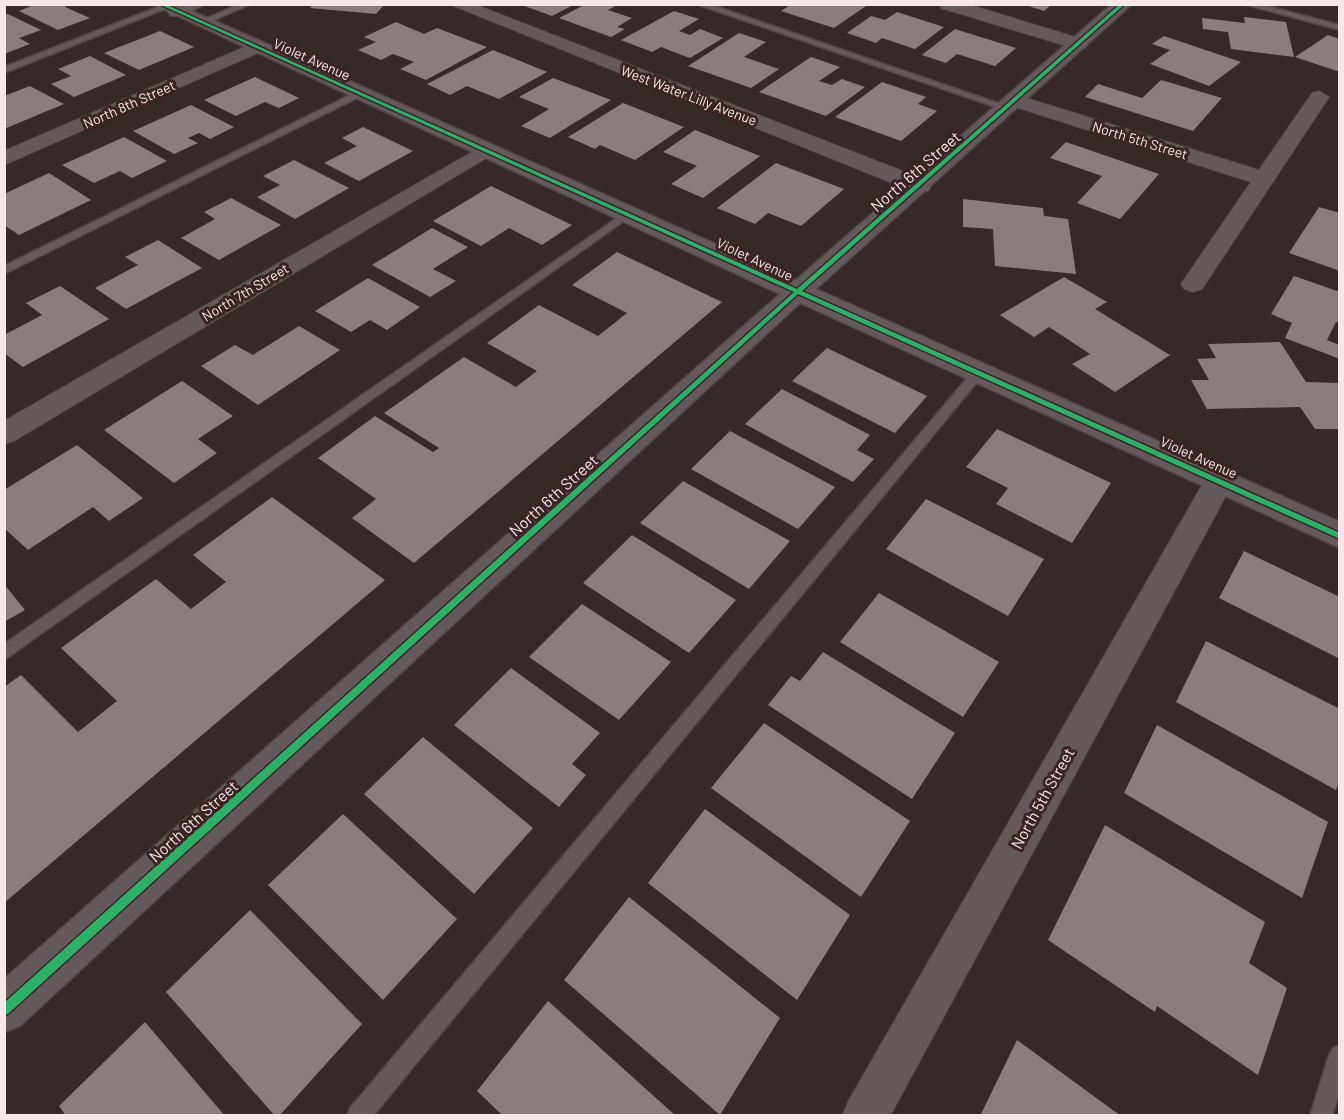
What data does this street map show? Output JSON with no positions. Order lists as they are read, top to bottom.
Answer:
{
  "streets": {
    "street": [
      "Violet Avenue",
      "West Water Lilly Avenue",
      "North 8th Street",
      "North 5th Street",
      "North 6th Street",
      "North 7th Street"
    ]
  },
  "crossings": [
    ["Violet Avenue", "North 8th Street"],
    ["Violet Avenue", "North 5th Street"],
    ["Violet Avenue", "North 6th Street"],
    ["Violet Avenue", "North 7th Street"],
    ["West Water Lilly Avenue", "North 6th Street"],
    ["North 5th Street", "North 6th Street"]
  ]
}
